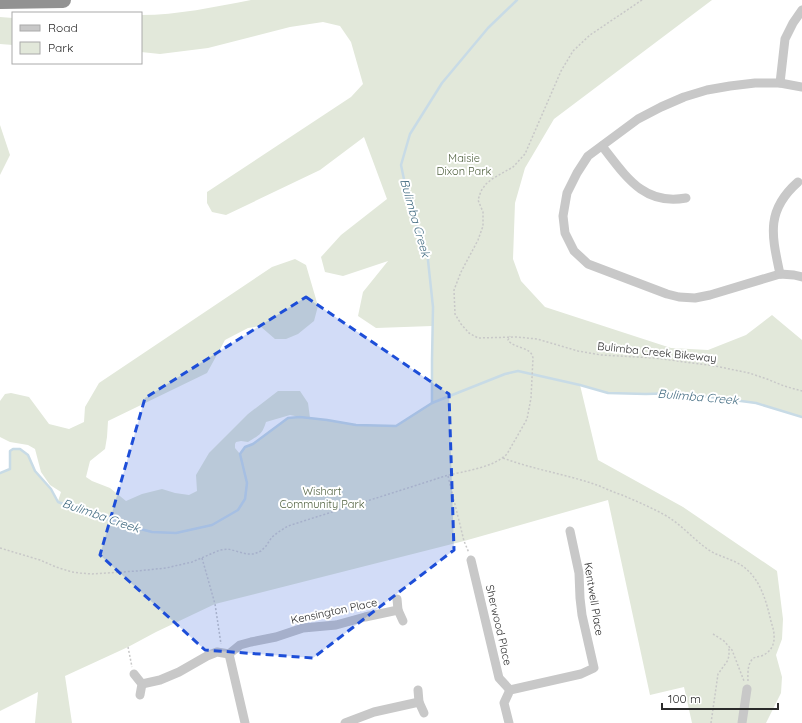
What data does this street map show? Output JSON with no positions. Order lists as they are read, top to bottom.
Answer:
{
  "streets": {
    "street": ["Kentwell Place", "Kensington Place", "Sherwood Place"],
    "path": ["Bulimba Creek Bikeway"]
  },
  "crossings": [
    ["Kentwell Place", "Sherwood Place"]
  ],
  "water": ["Bulimba Creek"],
  "parks": ["Maisie Dixon Park", "Wishart Community Park"],
  "legend": ["Road", "Park"],
  "scale_bar": "100 m"
}
